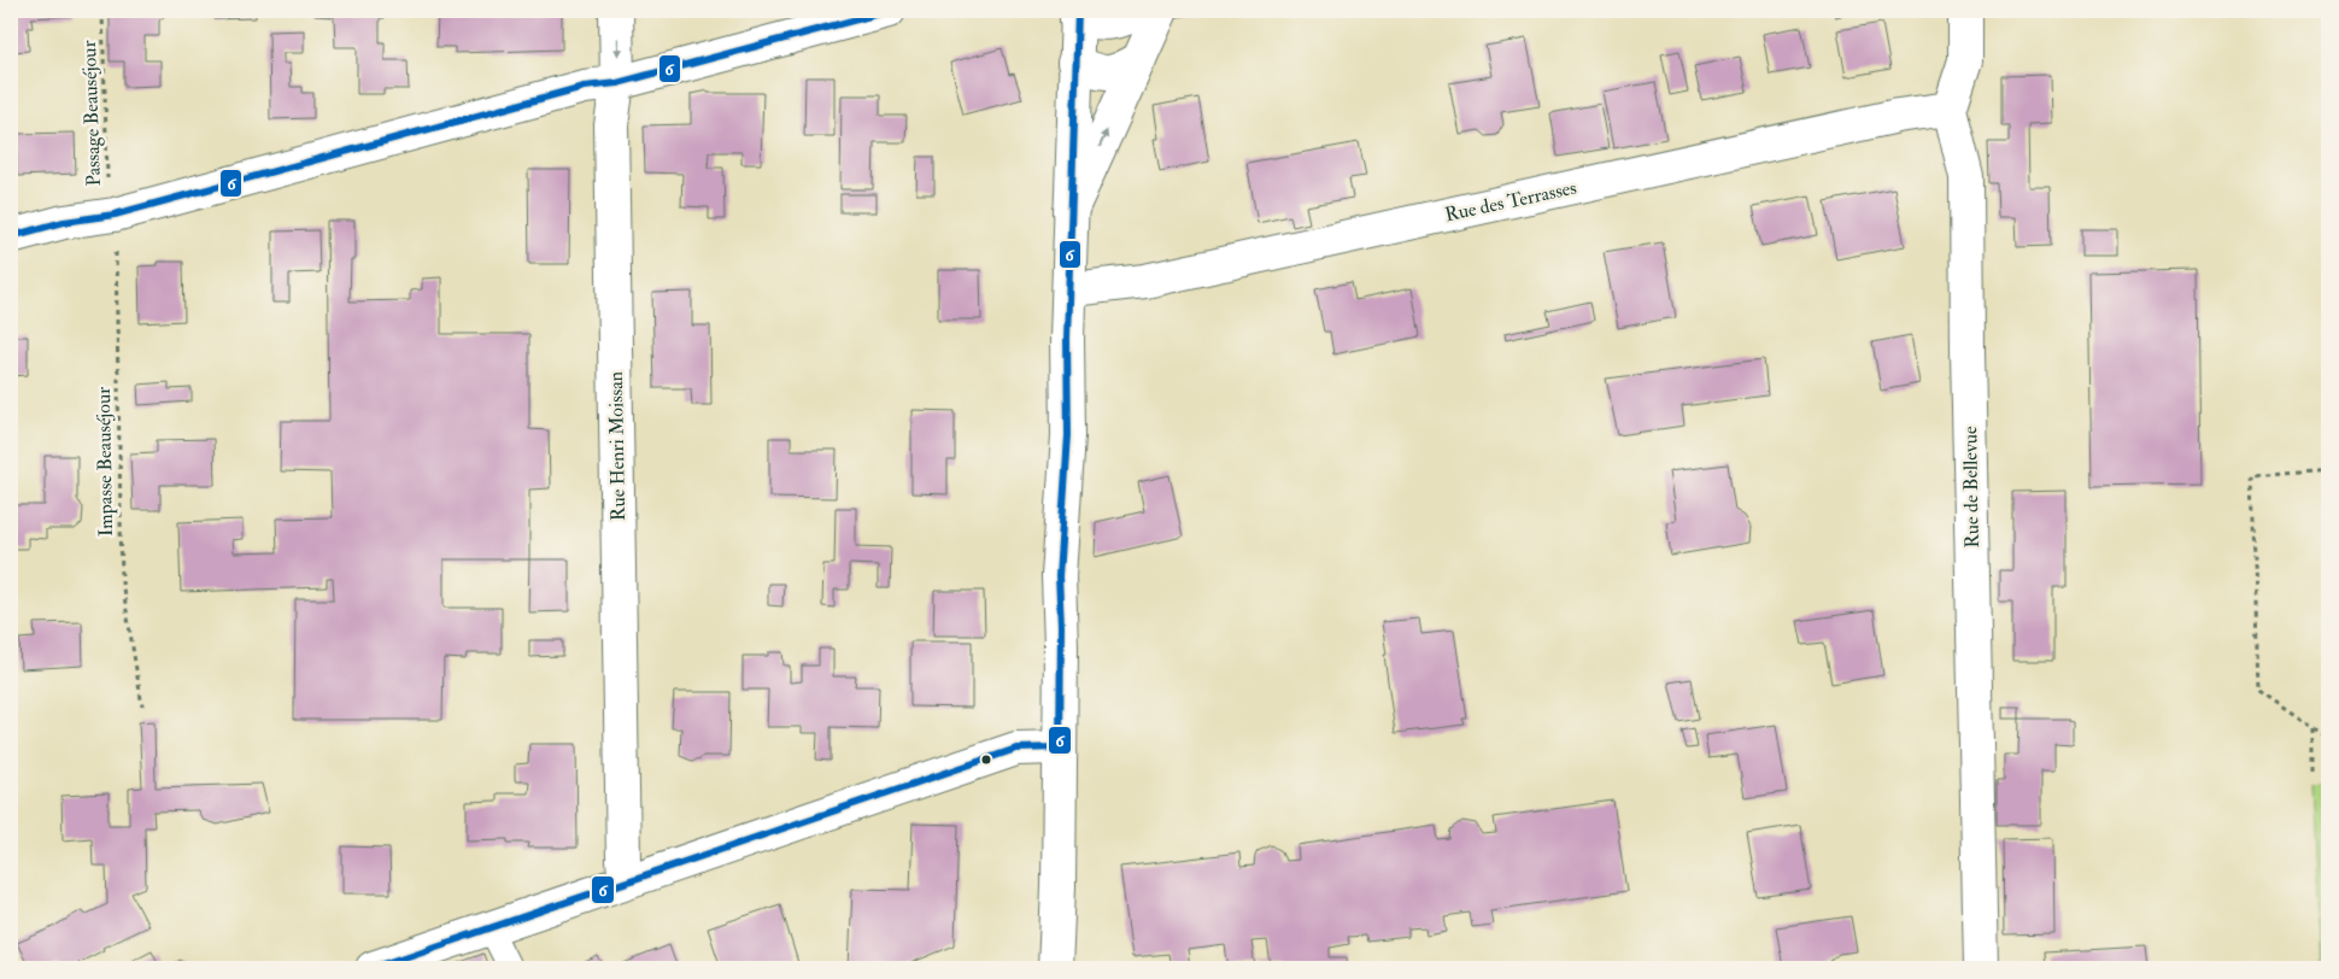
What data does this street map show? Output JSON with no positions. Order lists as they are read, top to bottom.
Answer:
{
  "streets": {
    "street": ["Rue des Terrasses", "Rue Henri Moissan", "Rue de Bellevue"],
    "path": ["Passage Beauséjour", "Impasse Beauséjour"]
  },
  "crossings": [
    ["Passage Beauséjour", "Impasse Beauséjour"],
    ["Rue des Terrasses", "Rue de Bellevue"]
  ],
  "lines": ["transit line 6"]
}
